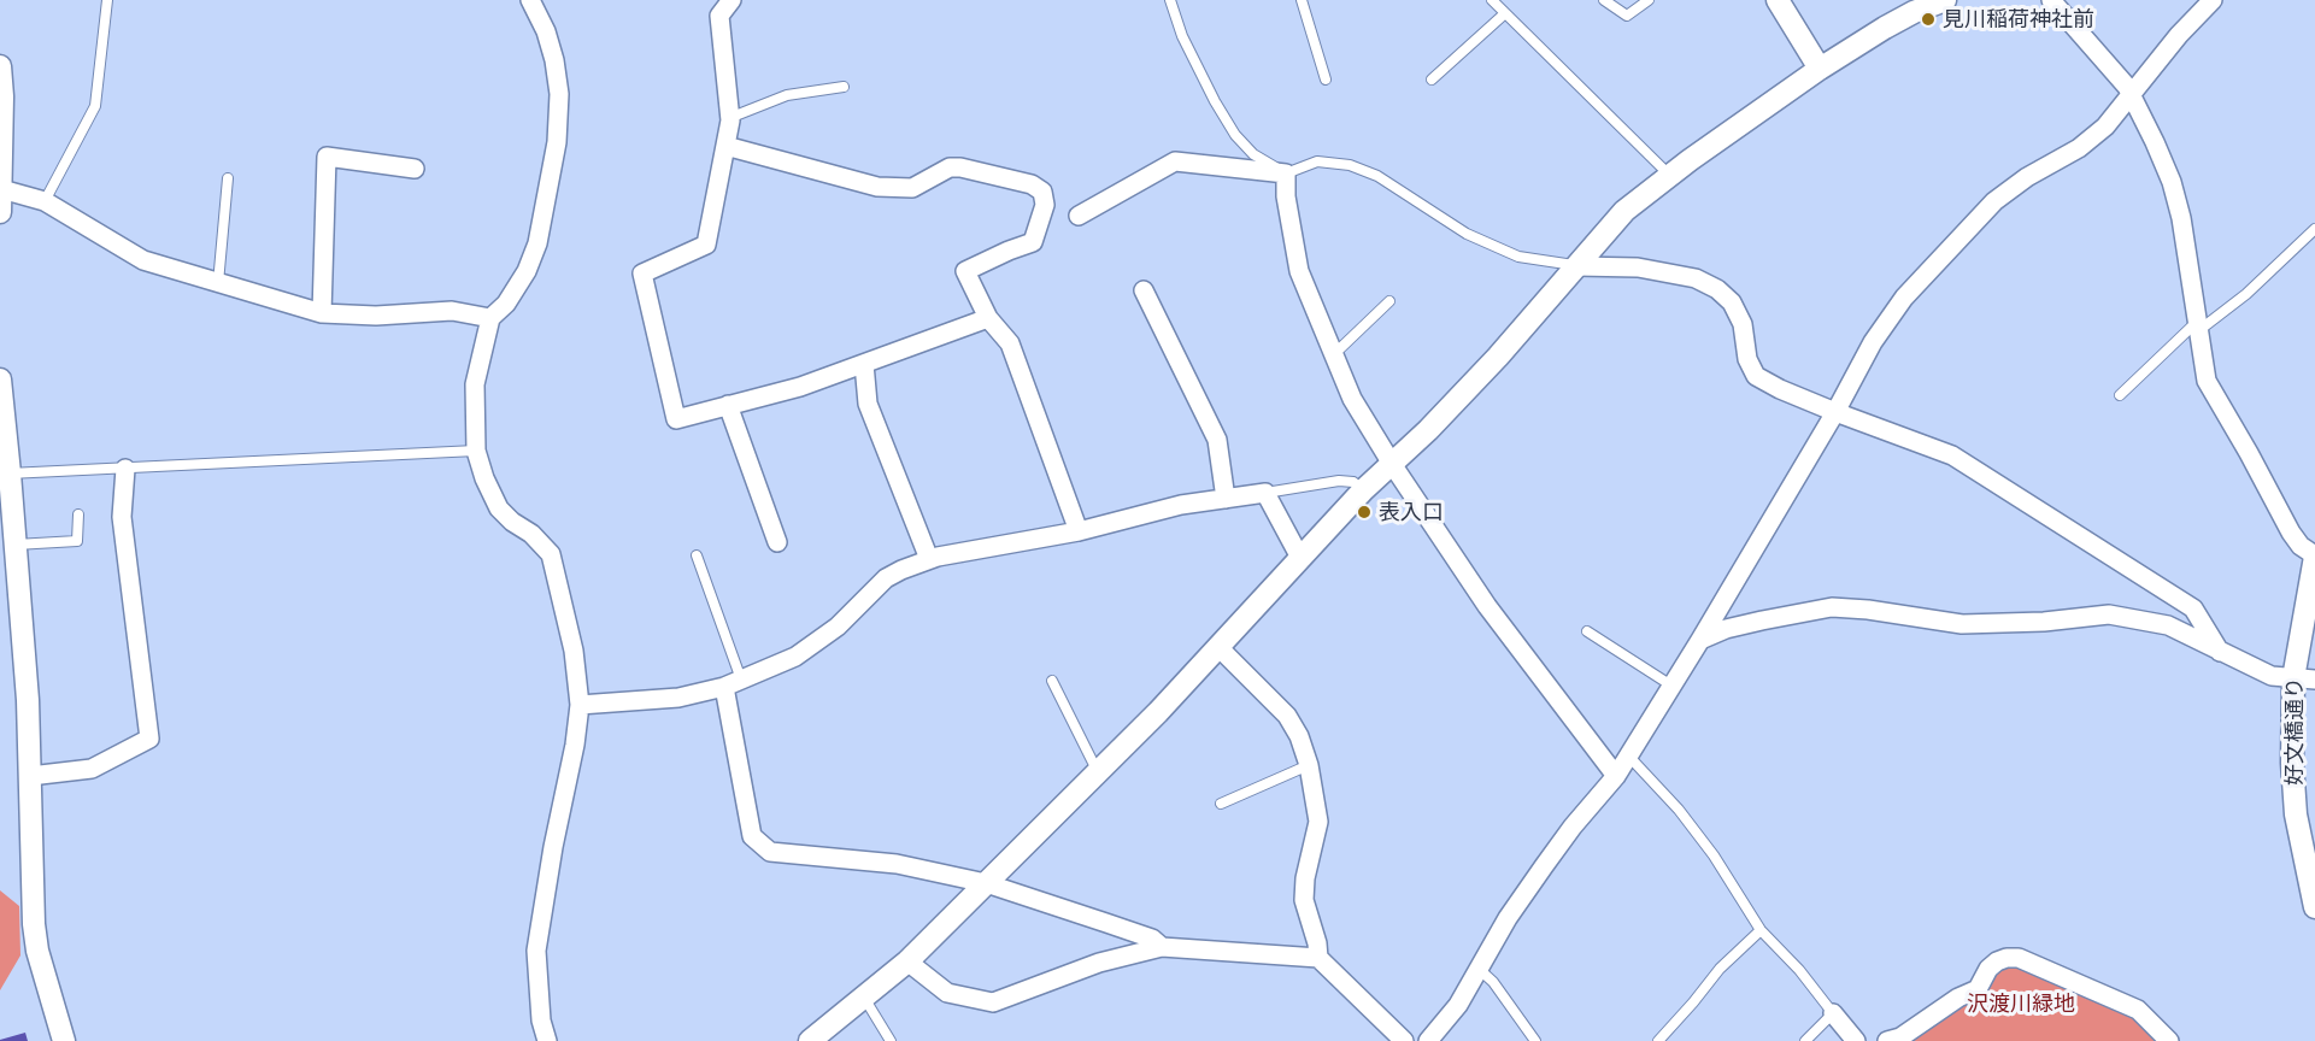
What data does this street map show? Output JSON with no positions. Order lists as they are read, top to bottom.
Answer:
{
  "streets": {
    "street": ["好文橋通り"]
  },
  "parks": ["沢渡川緑地"],
  "places": ["見川稲荷神社前", "表入口"]
}
